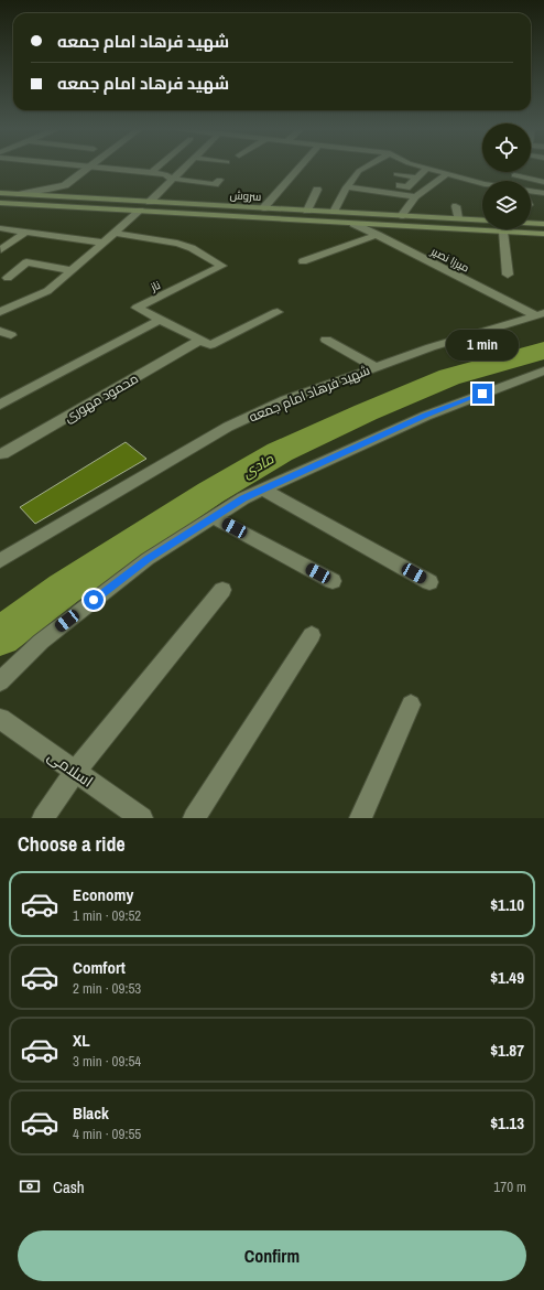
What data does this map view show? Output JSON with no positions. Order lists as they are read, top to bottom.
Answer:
{
  "streets": {
    "main road": ["سروش"],
    "street": [
      "میرزا نصیر",
      "ناز",
      "شهید فرهاد امام جمعه",
      "محمود مهوری",
      "اسلامی"
    ]
  },
  "crossings": [
    ["سروش", "میرزا نصیر"],
    ["میرزا نصیر", "شهید فرهاد امام جمعه"],
    ["ناز", "محمود مهوری"]
  ],
  "water": ["مادی"],
  "page": {
    "banner": ["شهید فرهاد امام جمعه", "شهید فرهاد امام جمعه"],
    "bubble": "1 min",
    "heading": "Choose a ride",
    "list": [
      {
        "name": "Economy",
        "note": "1 min · 09:52",
        "value": "$1.10"
      },
      {
        "name": "Comfort",
        "note": "2 min · 09:53",
        "value": "$1.49"
      },
      {
        "name": "XL",
        "note": "3 min · 09:54",
        "value": "$1.87"
      },
      {
        "name": "Black",
        "note": "4 min · 09:55",
        "value": "$1.13"
      }
    ],
    "pay": ["Cash", "170 m"],
    "buttons": "Confirm"
  }
}
